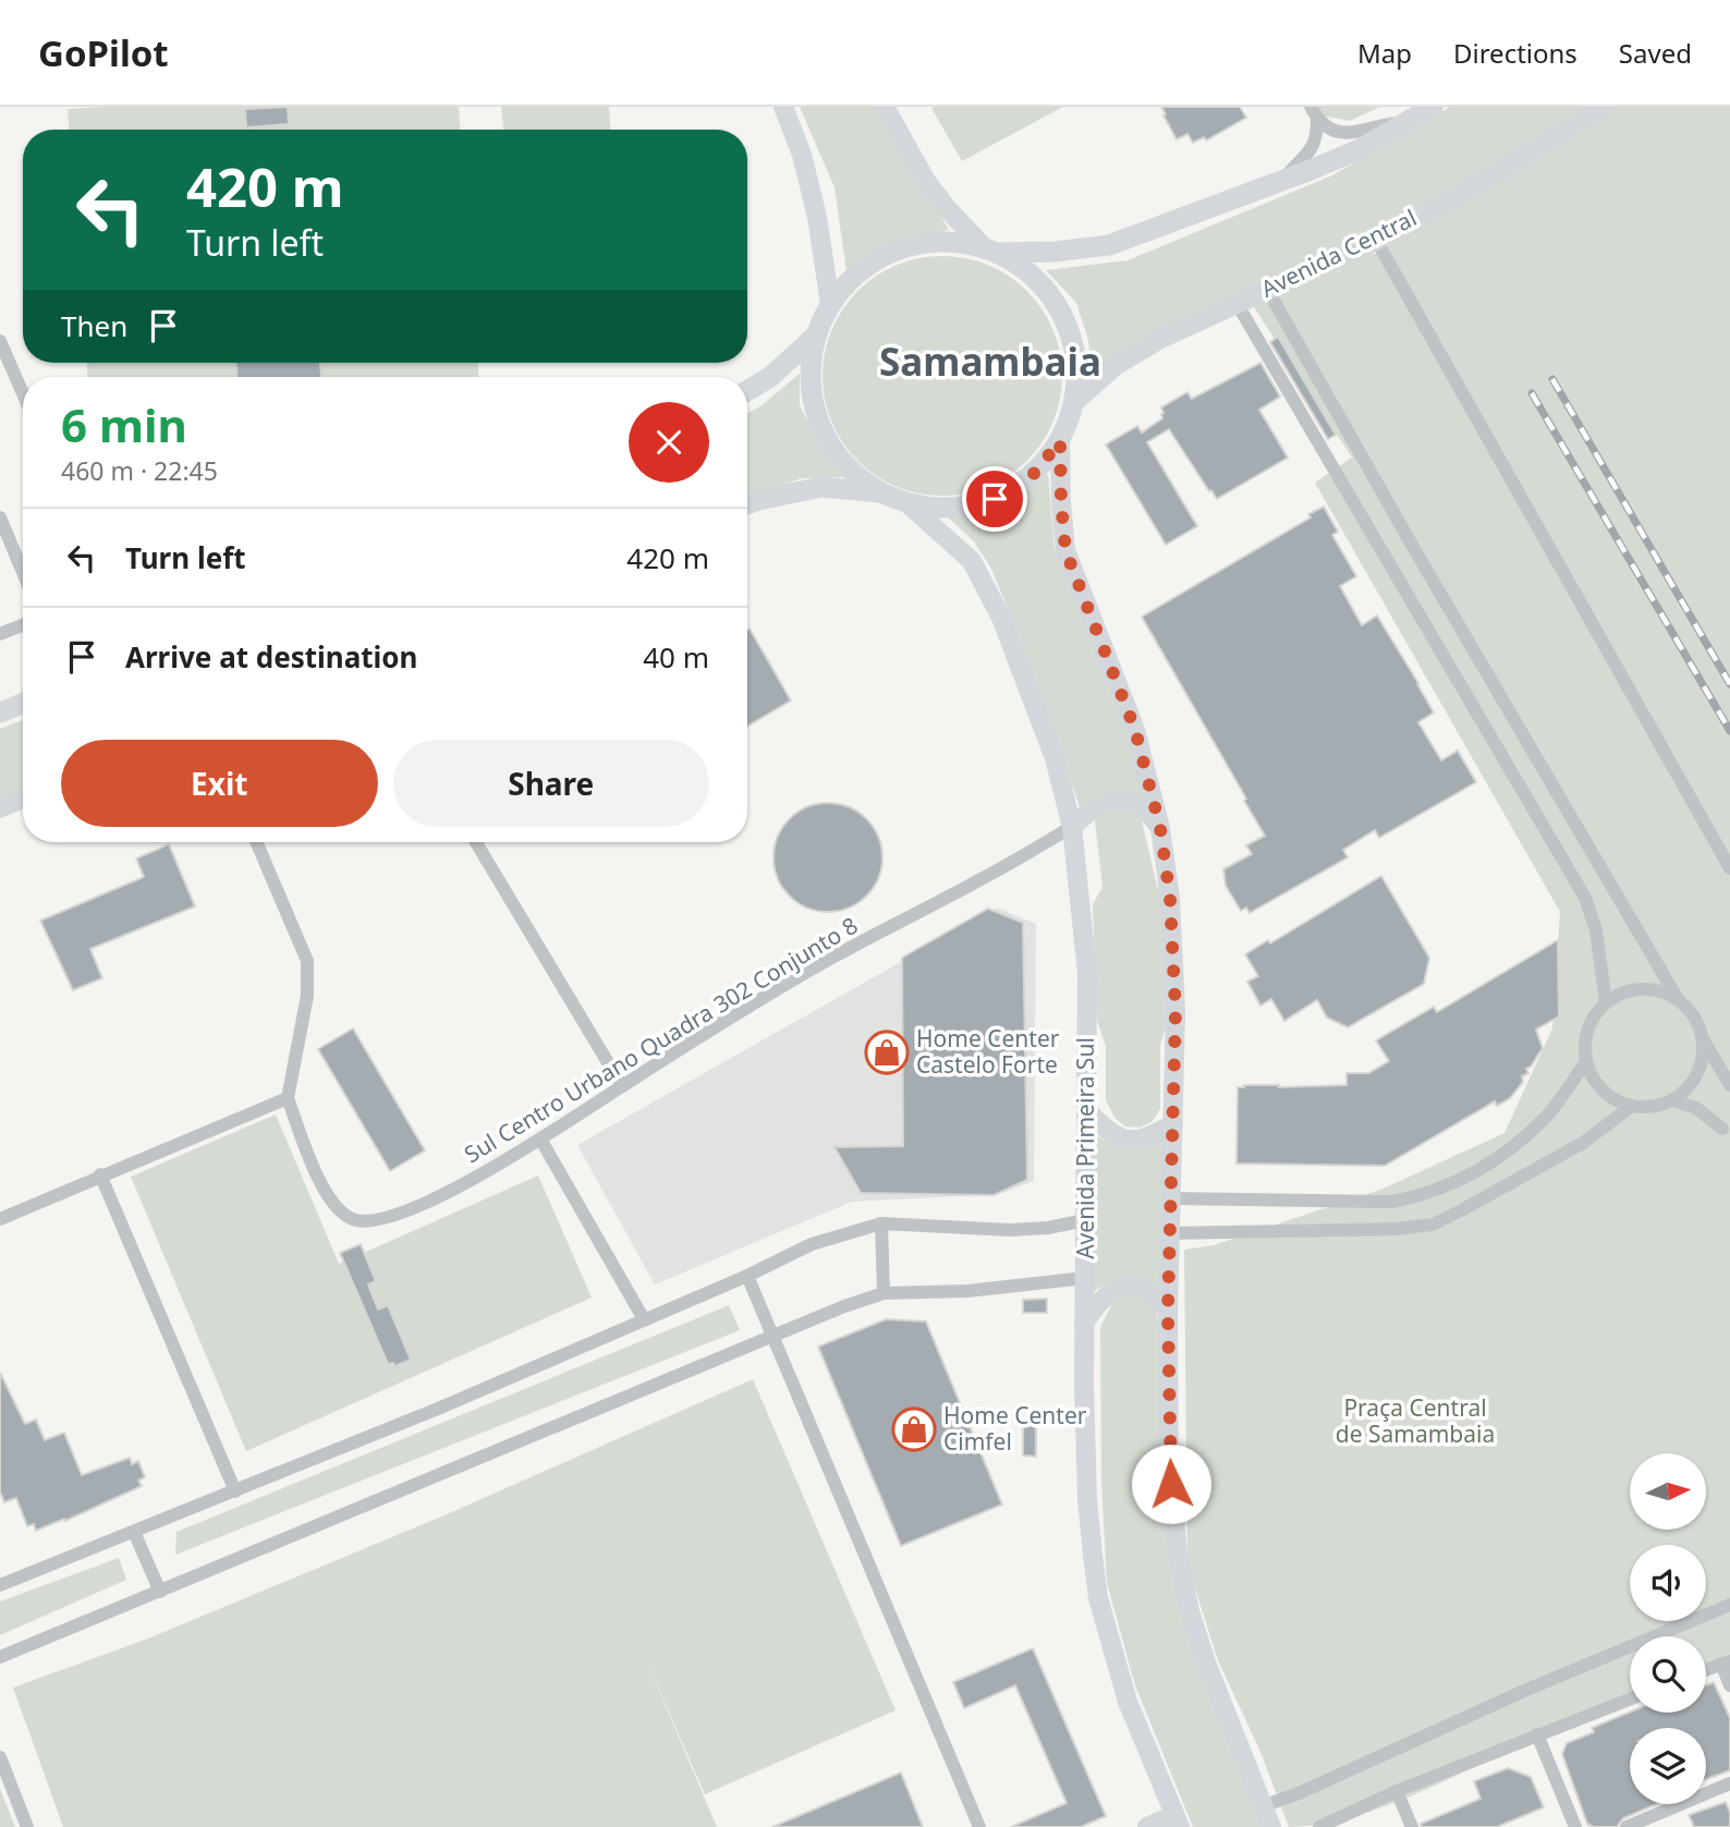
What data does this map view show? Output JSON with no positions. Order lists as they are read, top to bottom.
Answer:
{
  "streets": {
    "main road": ["Avenida Central", "Avenida Primeira Sul"],
    "street": ["Sul Centro Urbano Quadra 302 Conjunto 8"]
  },
  "crossings": [
    ["Avenida Central", "Avenida Primeira Sul"],
    ["Sul Centro Urbano Quadra 302 Conjunto 8", "Avenida Primeira Sul"]
  ],
  "districts": ["Samambaia"],
  "parks": ["Praça Central de Samambaia"],
  "places": {
    "shop": ["Home Center Castelo Forte", "Home Center Cimfel"]
  },
  "north": "right",
  "page": {
    "header": "GoPilot",
    "nav": ["Map", "Directions", "Saved"],
    "turn": ["420 m", "Turn left"],
    "then": "Then",
    "heading": ["6 min", "460 m · 22:45"],
    "list": [
      {
        "name": "Turn left",
        "value": "420 m"
      },
      {
        "name": "Arrive at destination",
        "value": "40 m"
      }
    ],
    "buttons": ["Exit", "Share"]
  }
}
